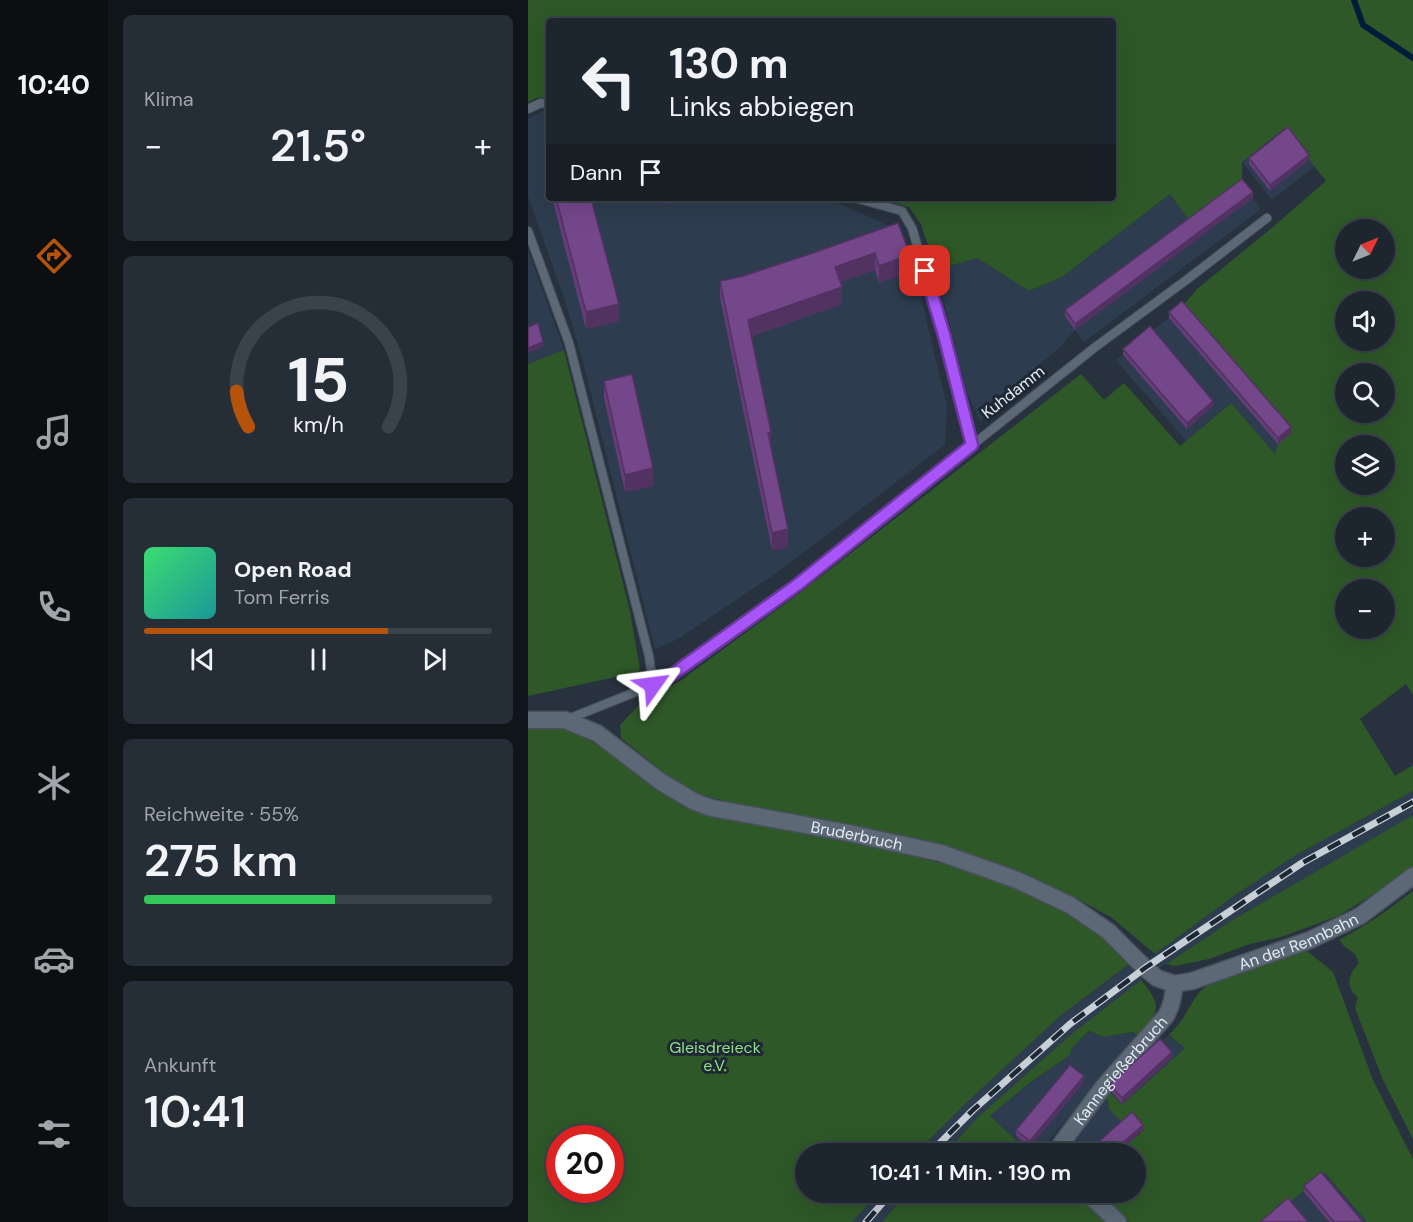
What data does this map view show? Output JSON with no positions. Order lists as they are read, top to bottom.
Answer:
{
  "streets": {
    "street": ["Bruderbruch", "An der Rennbahn", "Kannegießerbruch"],
    "lane": ["Kuhdamm"]
  },
  "crossings": [
    ["Kuhdamm", "Bruderbruch"],
    ["Bruderbruch", "An der Rennbahn"],
    ["Bruderbruch", "Kannegießerbruch"],
    ["An der Rennbahn", "Kannegießerbruch"]
  ],
  "parks": ["Gleisdreieck e.V."],
  "north": "top right",
  "page": {
    "tabs": "10:40",
    "tile": [
      "Klima",
      ["Reichweite · 55%", "275 km"],
      ["Ankunft", "10:41"]
    ],
    "turn": ["130 m", "Links abbiegen"],
    "heat": ["−", "21.5°", "+"],
    "then": "Dann",
    "map_buttons": ["+", "−"],
    "song": ["Open Road", "Tom Ferris"],
    "limit": "20",
    "trip": "10:41 · 1 Min. · 190 m",
    "gauge": ["15", "km/h"]
  }
}
